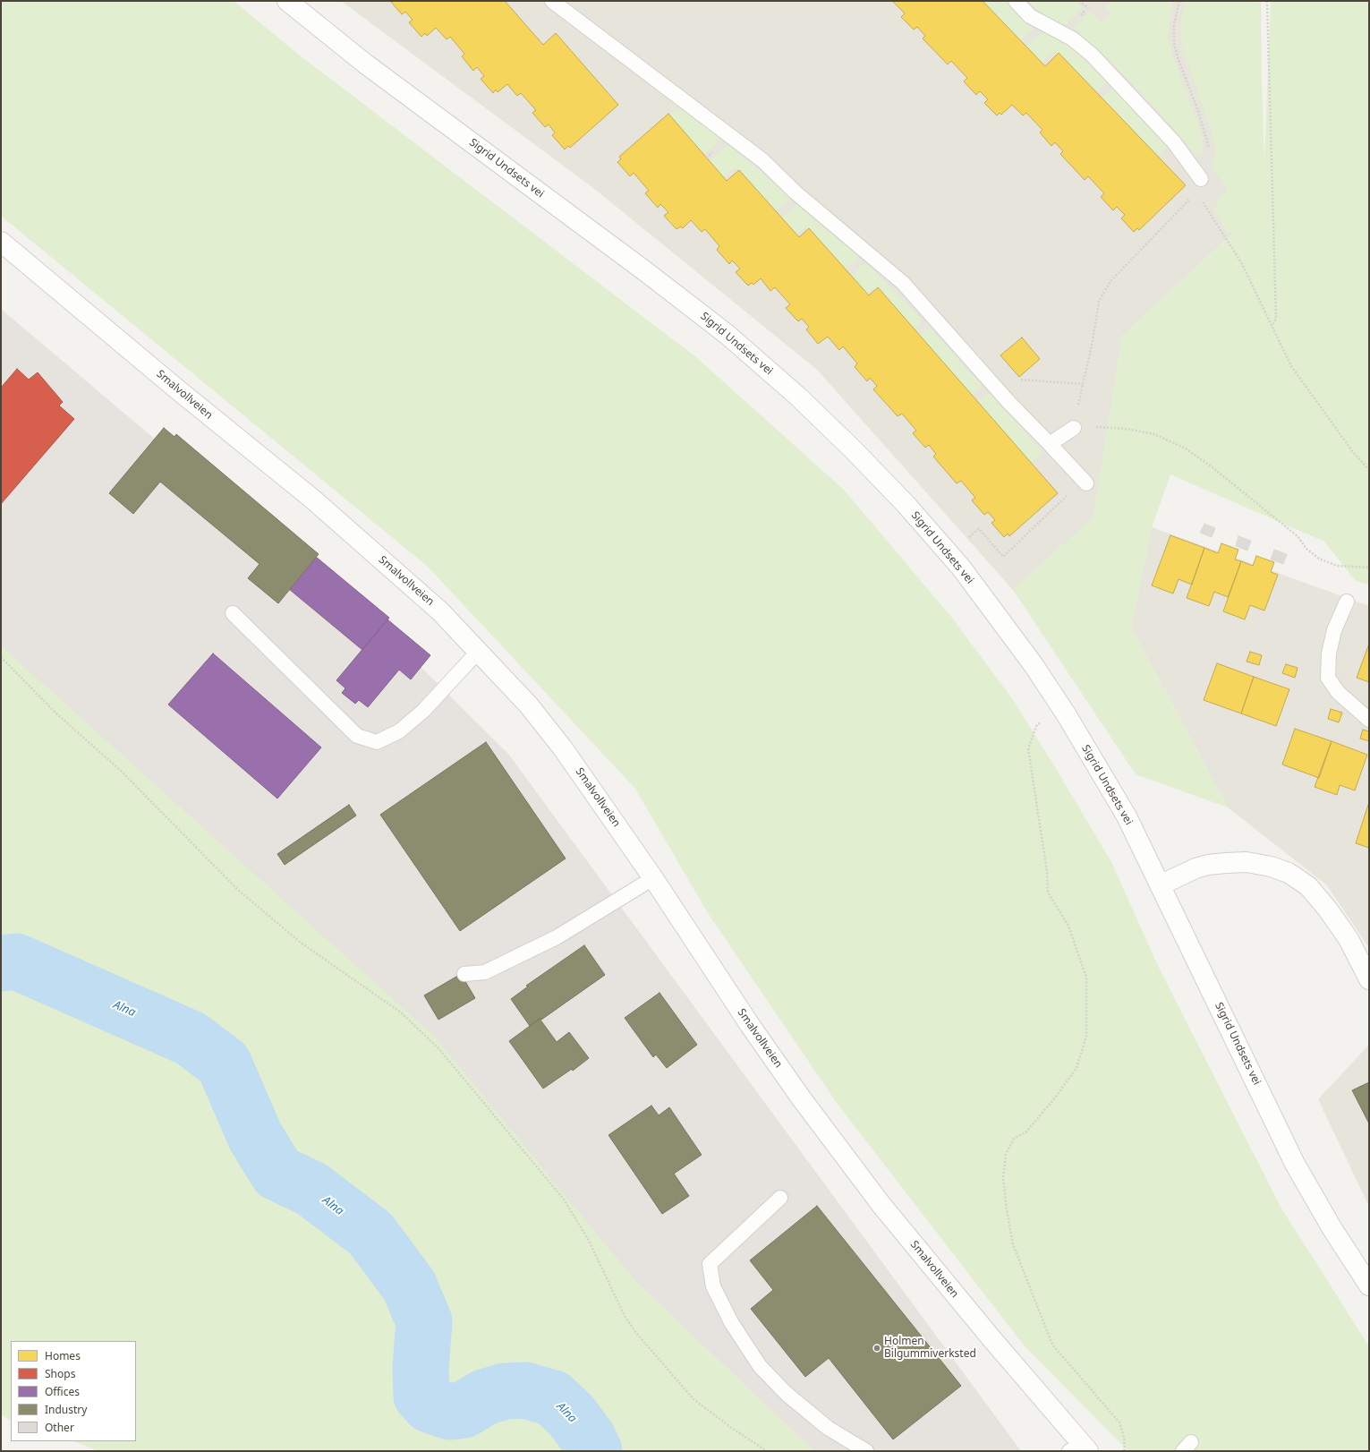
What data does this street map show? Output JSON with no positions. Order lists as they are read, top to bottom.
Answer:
{
  "streets": {
    "street": ["Sigrid Undsets vei", "Smalvollveien"]
  },
  "water": ["Alna"],
  "places": ["Holmen Bilgummiverksted"],
  "legend": [
    "Homes",
    "Shops",
    "Offices",
    "Industry",
    "Other"
  ]
}
